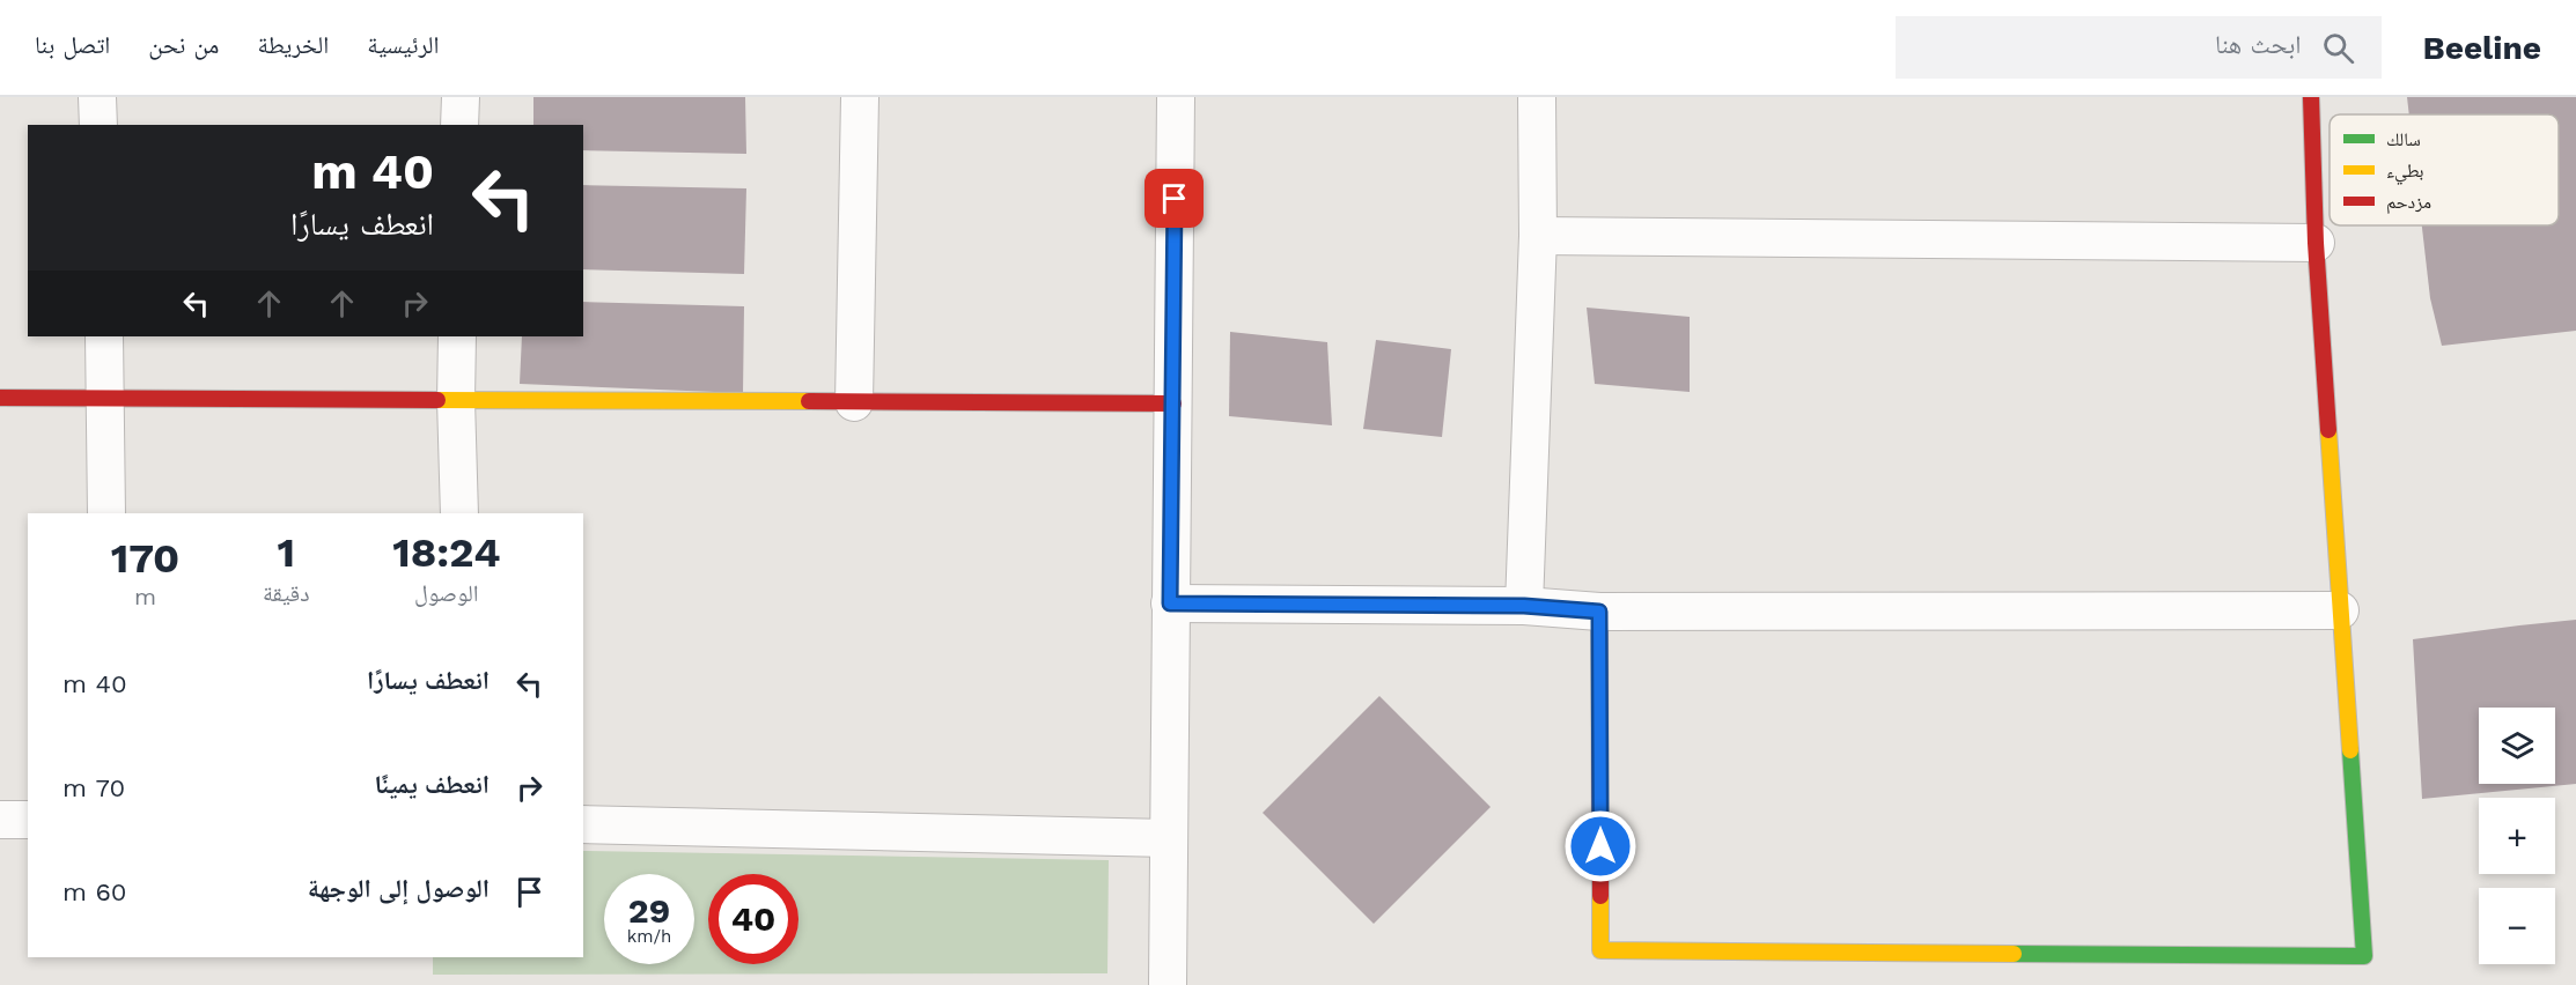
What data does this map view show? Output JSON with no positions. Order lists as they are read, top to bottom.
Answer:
{
  "legend": ["سالك", "بطيء", "مزدحم"],
  "page": {
    "header": "Beeline",
    "search": "ابحث هنا",
    "nav": [
      "الرئيسية",
      "الخريطة",
      "من نحن",
      "اتصل بنا"
    ],
    "turn": ["40 m", "انعطف يسارًا"],
    "eta": [
      "18:24",
      "الوصول",
      "1",
      "دقيقة",
      "170",
      "m"
    ],
    "list": [
      {
        "name": "انعطف يسارًا",
        "value": "40 m"
      },
      {
        "name": "انعطف يمينًا",
        "value": "70 m"
      },
      {
        "name": "الوصول إلى الوجهة",
        "value": "60 m"
      }
    ],
    "map_buttons": ["+", "−"],
    "speed": "29 km/h",
    "limit": "40"
  }
}
